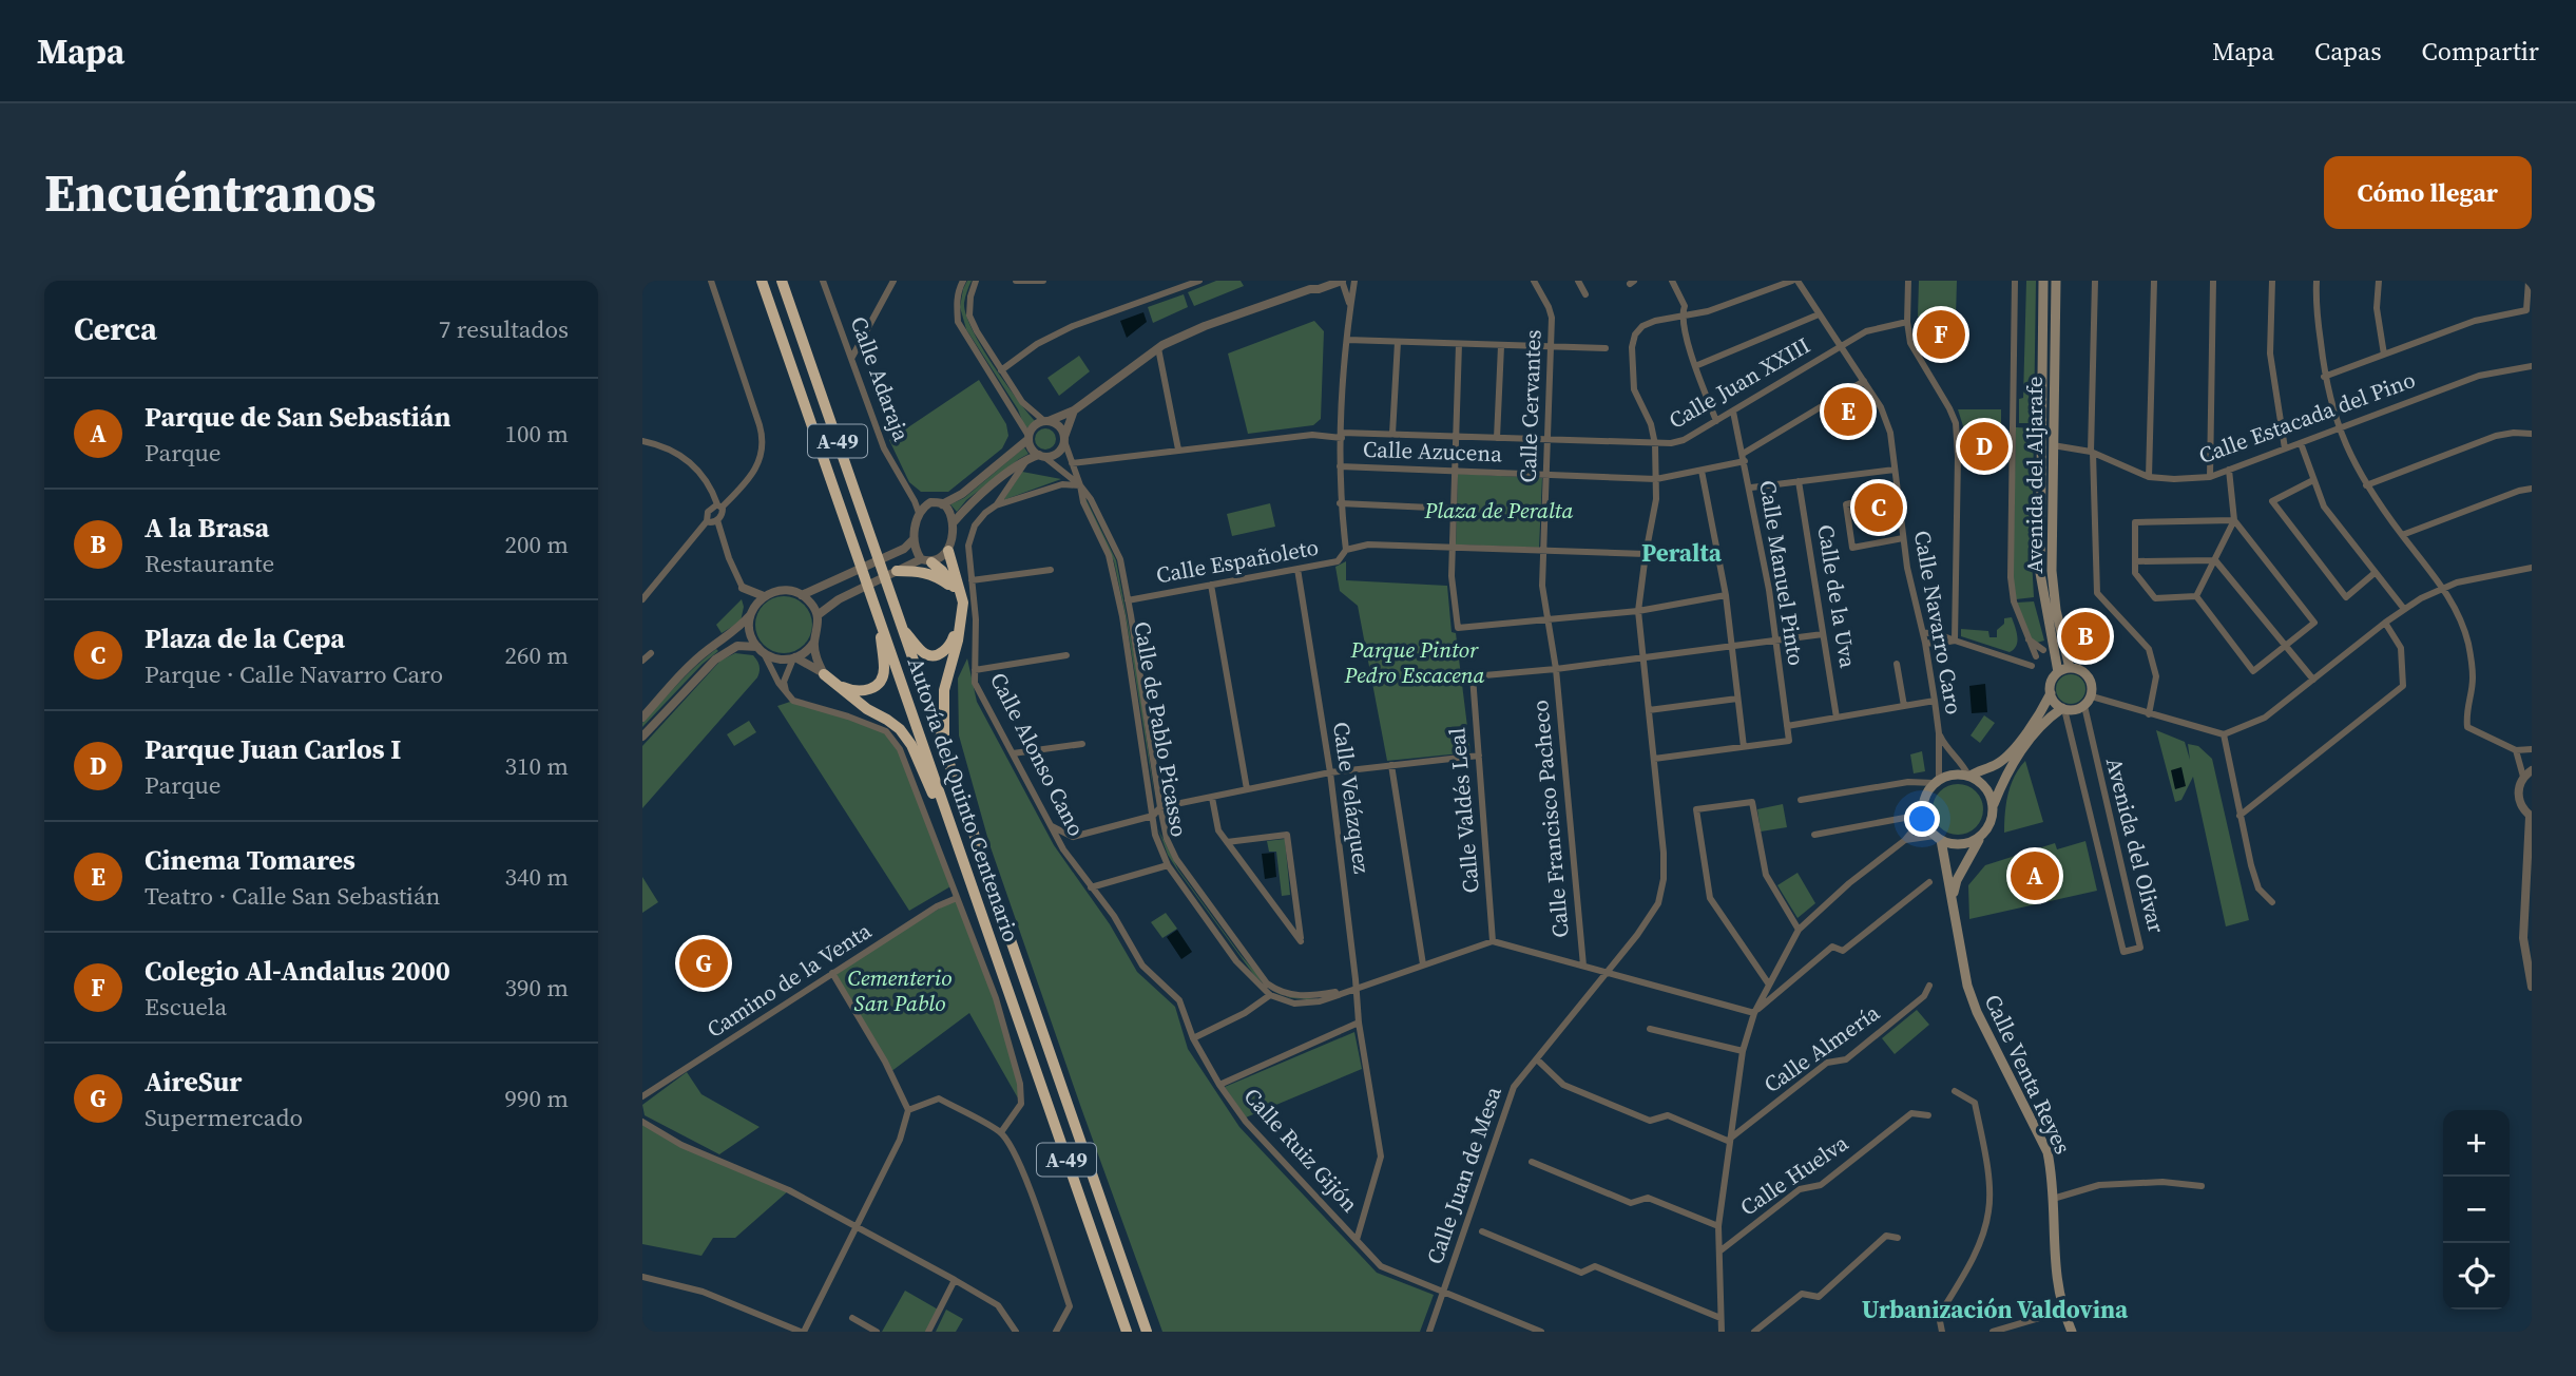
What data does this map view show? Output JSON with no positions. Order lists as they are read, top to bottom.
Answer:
{
  "streets": {
    "highway": ["A-49", "Autovía del Quinto Centenario"],
    "main road": ["Avenida del Aljarafe", "Calle Venta Reyes"],
    "street": [
      "Calle Adaraja",
      "Calle Juan XXIII",
      "Calle Cervantes",
      "Calle Estacada del Pino",
      "Calle Azucena",
      "Calle Españoleto",
      "Calle Manuel Pinto",
      "Calle de la Uva",
      "Calle Navarro Caro",
      "Calle de Pablo Picasso",
      "Calle Alonso Cano",
      "Calle Velázquez",
      "Calle Valdés Leal",
      "Calle Francisco Pacheco",
      "Avenida del Olivar",
      "Camino de la Venta",
      "Calle Almería",
      "Calle Ruiz Gijón",
      "Calle Juan de Mesa",
      "Calle Huelva"
    ]
  },
  "crossings": [
    ["Calle Juan XXIII", "Calle Cervantes"],
    ["Calle Juan XXIII", "Calle Manuel Pinto"],
    ["Calle Juan XXIII", "Calle Navarro Caro"],
    ["Calle Juan XXIII", "Calle de Pablo Picasso"],
    ["Calle Juan XXIII", "Calle Juan de Mesa"],
    ["Calle Cervantes", "Calle Azucena"],
    ["Calle Cervantes", "Calle Valdés Leal"],
    ["Calle Cervantes", "Calle Francisco Pacheco"],
    ["Calle Estacada del Pino", "Avenida del Aljarafe"],
    ["Calle Azucena", "Calle Manuel Pinto"],
    ["Calle Azucena", "Calle Navarro Caro"],
    ["Calle Azucena", "Calle Juan de Mesa"],
    ["Avenida del Aljarafe", "Avenida del Olivar"],
    ["Calle Españoleto", "Calle de Pablo Picasso"],
    ["Calle Españoleto", "Calle Velázquez"],
    ["Calle Navarro Caro", "Calle Venta Reyes"],
    ["Calle Navarro Caro", "Calle Juan de Mesa"],
    ["Calle de Pablo Picasso", "Calle Alonso Cano"],
    ["Calle de Pablo Picasso", "Calle Velázquez"],
    ["Calle de Pablo Picasso", "Calle Valdés Leal"],
    ["Calle Alonso Cano", "Calle Ruiz Gijón"],
    ["Calle Velázquez", "Calle Ruiz Gijón"],
    ["Calle Valdés Leal", "Calle Francisco Pacheco"],
    ["Calle Ruiz Gijón", "Calle Juan de Mesa"]
  ],
  "districts": ["Peralta", "Urbanización Valdovina"],
  "parks": ["Plaza de Peralta", "Parque Pintor Pedro Escacena", "Cementerio San Pablo"],
  "page": {
    "header": "Mapa",
    "nav": ["Mapa", "Capas", "Compartir"],
    "buttons": "Cómo llegar",
    "title": "Encuéntranos",
    "heading": ["Cerca", "7 resultados"],
    "pins": [
      "F",
      "E",
      "D",
      "C",
      "B",
      "A",
      "G"
    ],
    "list": [
      {
        "mark": "A",
        "name": "Parque de San Sebastián",
        "note": "Parque",
        "value": "100 m"
      },
      {
        "mark": "B",
        "name": "A la Brasa",
        "note": "Restaurante",
        "value": "200 m"
      },
      {
        "mark": "C",
        "name": "Plaza de la Cepa",
        "note": "Parque · Calle Navarro Caro",
        "value": "260 m"
      },
      {
        "mark": "D",
        "name": "Parque Juan Carlos I",
        "note": "Parque",
        "value": "310 m"
      },
      {
        "mark": "E",
        "name": "Cinema Tomares",
        "note": "Teatro · Calle San Sebastián",
        "value": "340 m"
      },
      {
        "mark": "F",
        "name": "Colegio Al-Andalus 2000",
        "note": "Escuela",
        "value": "390 m"
      },
      {
        "mark": "G",
        "name": "AireSur",
        "note": "Supermercado",
        "value": "990 m"
      }
    ],
    "map_buttons": ["+", "−"]
  }
}
